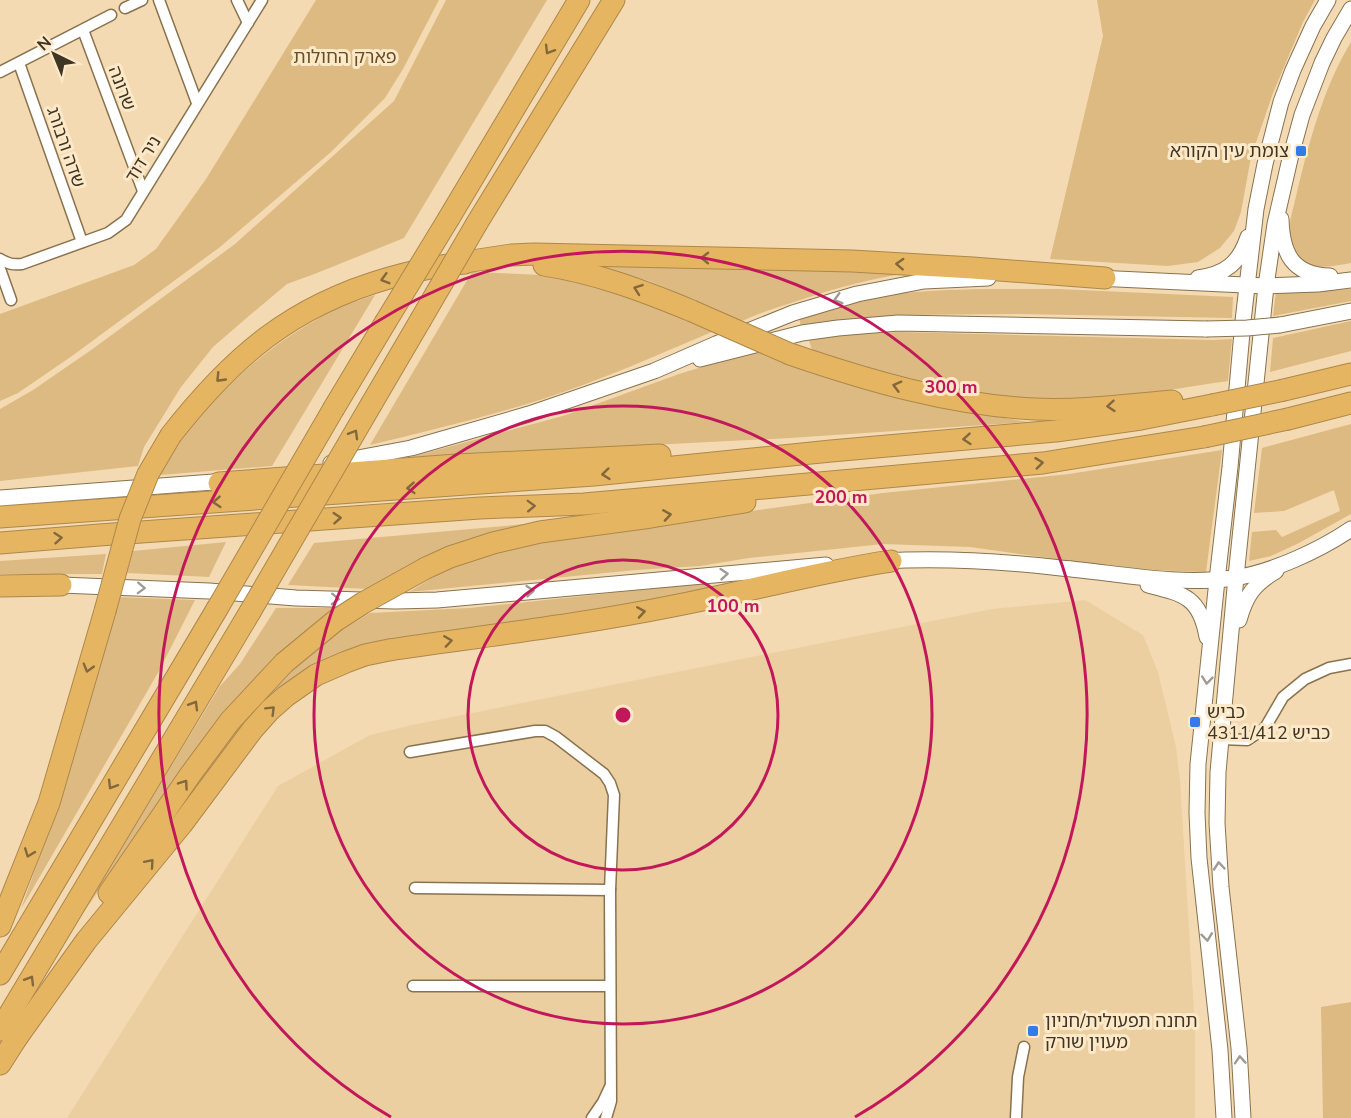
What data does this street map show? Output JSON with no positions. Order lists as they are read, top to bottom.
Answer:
{
  "streets": {
    "street": ["שרונה", "שדה ורבורג", "ניר דוד"]
  },
  "crossings": [
    ["שרונה", "ניר דוד"],
    ["שדה ורבורג", "ניר דוד"]
  ],
  "parks": ["פארק החולות"],
  "places": {
    "transit": ["צומת עין הקורא", "כביש 4311/כביש 412", "תחנה תפעולית/חניון מעוין שורק"]
  },
  "north": "top left",
  "rings": ["300 m", "200 m", "100 m"]
}
